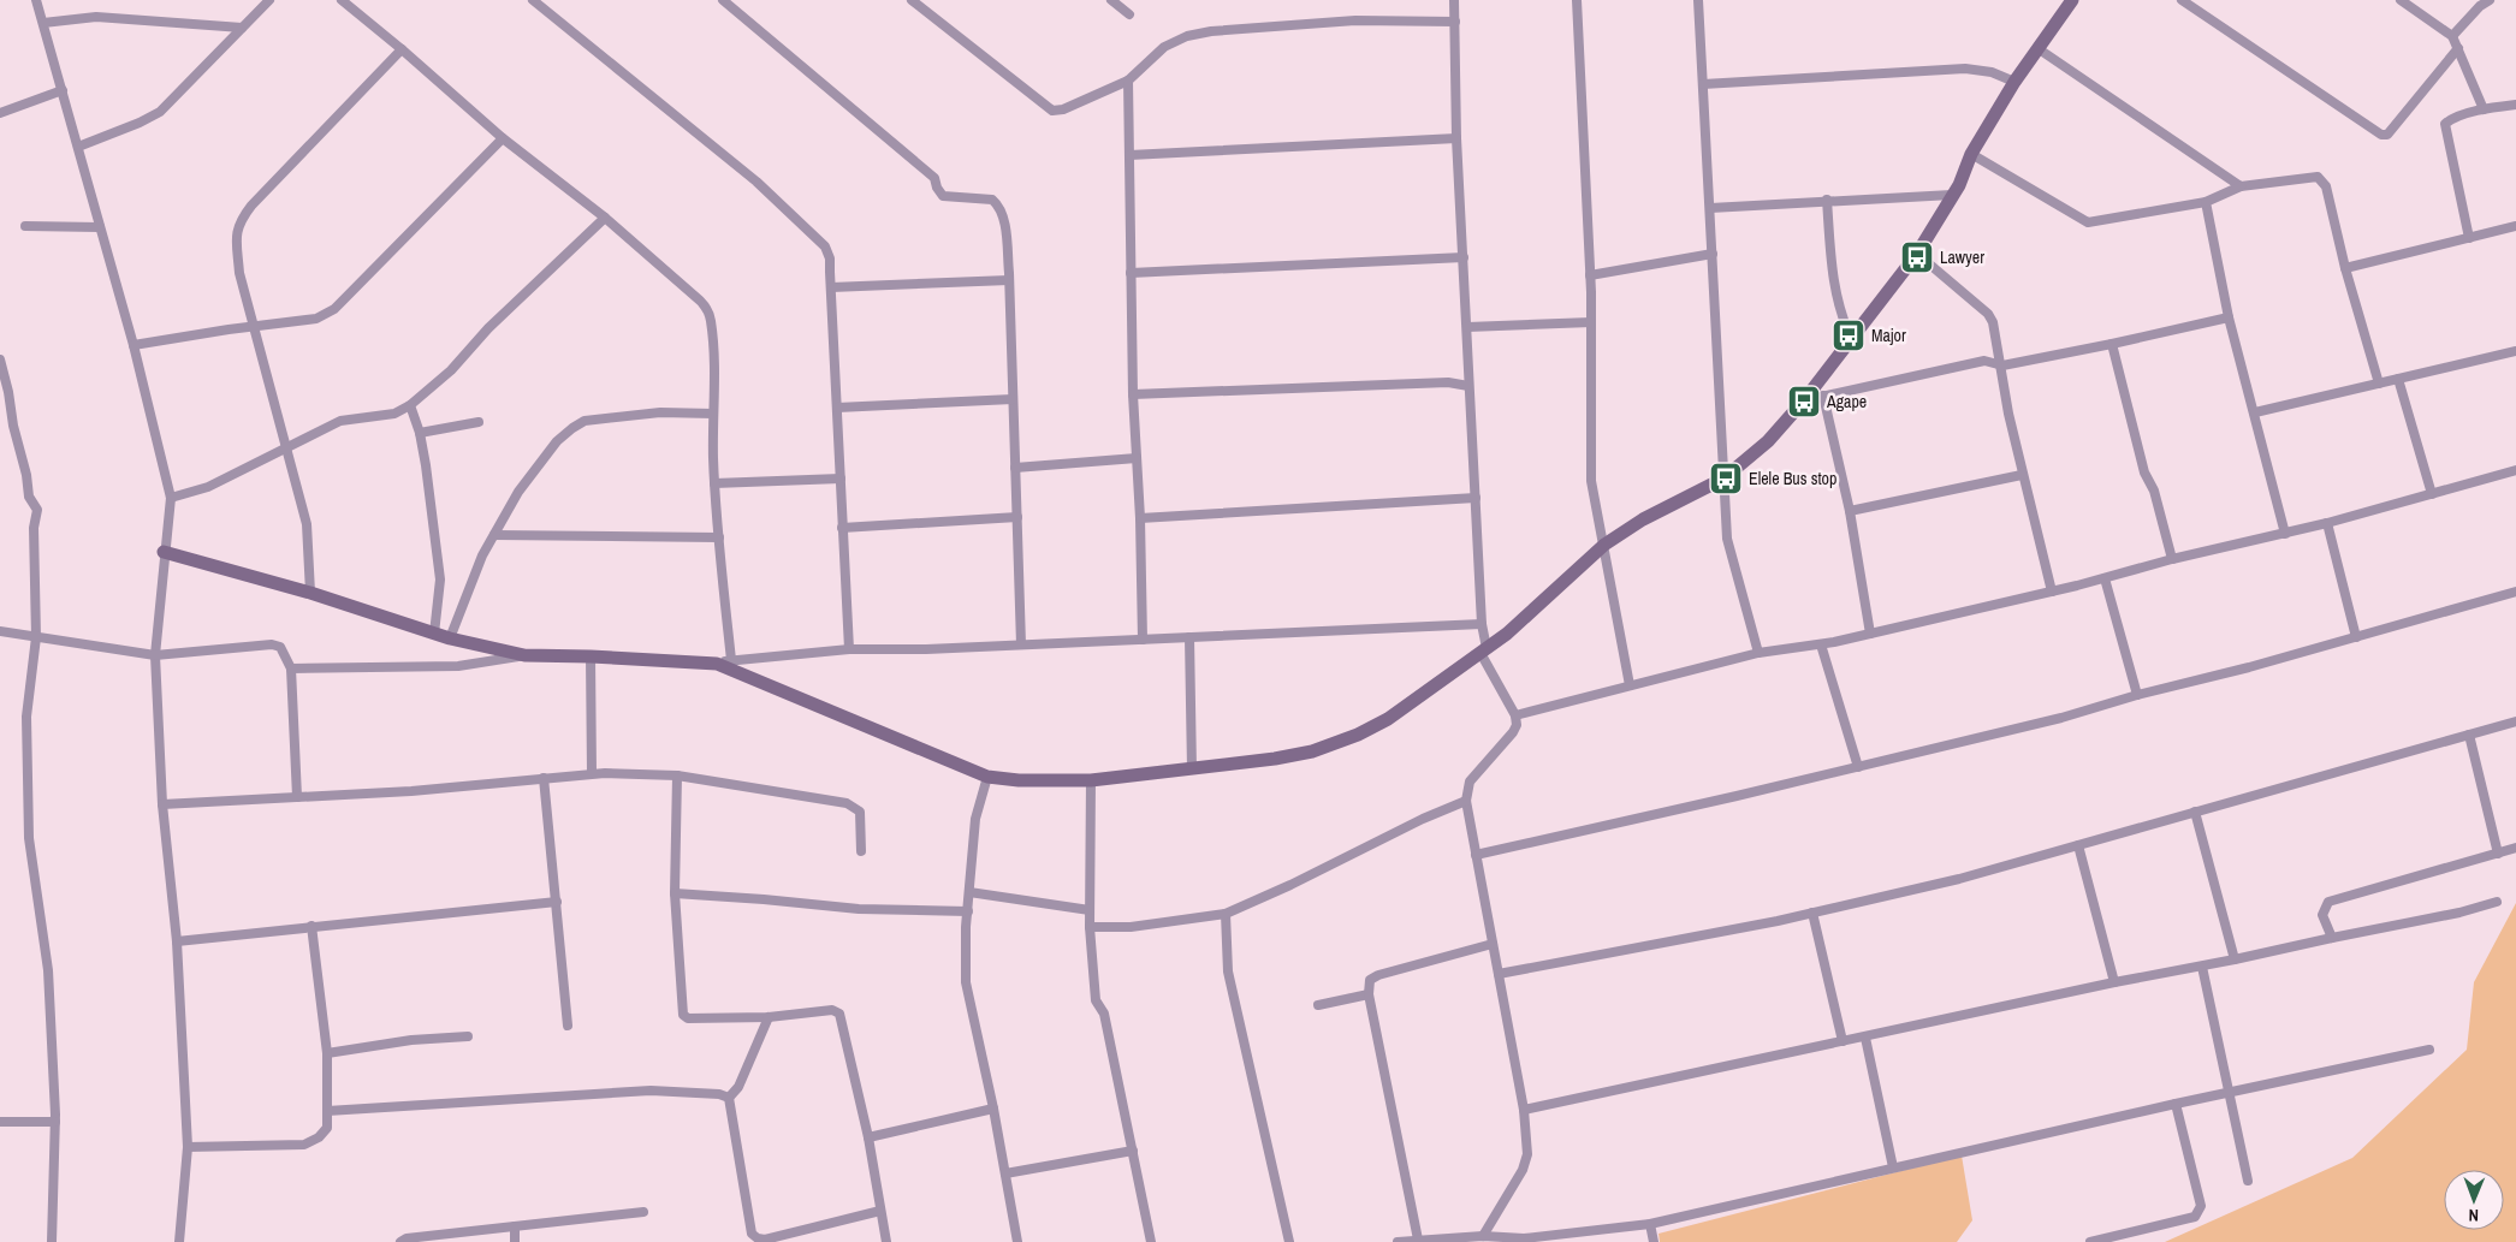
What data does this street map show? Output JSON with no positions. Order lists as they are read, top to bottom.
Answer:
{
  "places": {
    "bus stop": [
      "Lawyer",
      "Major",
      "Agape",
      "Elele Bus stop"
    ]
  },
  "north": "bottom"
}
